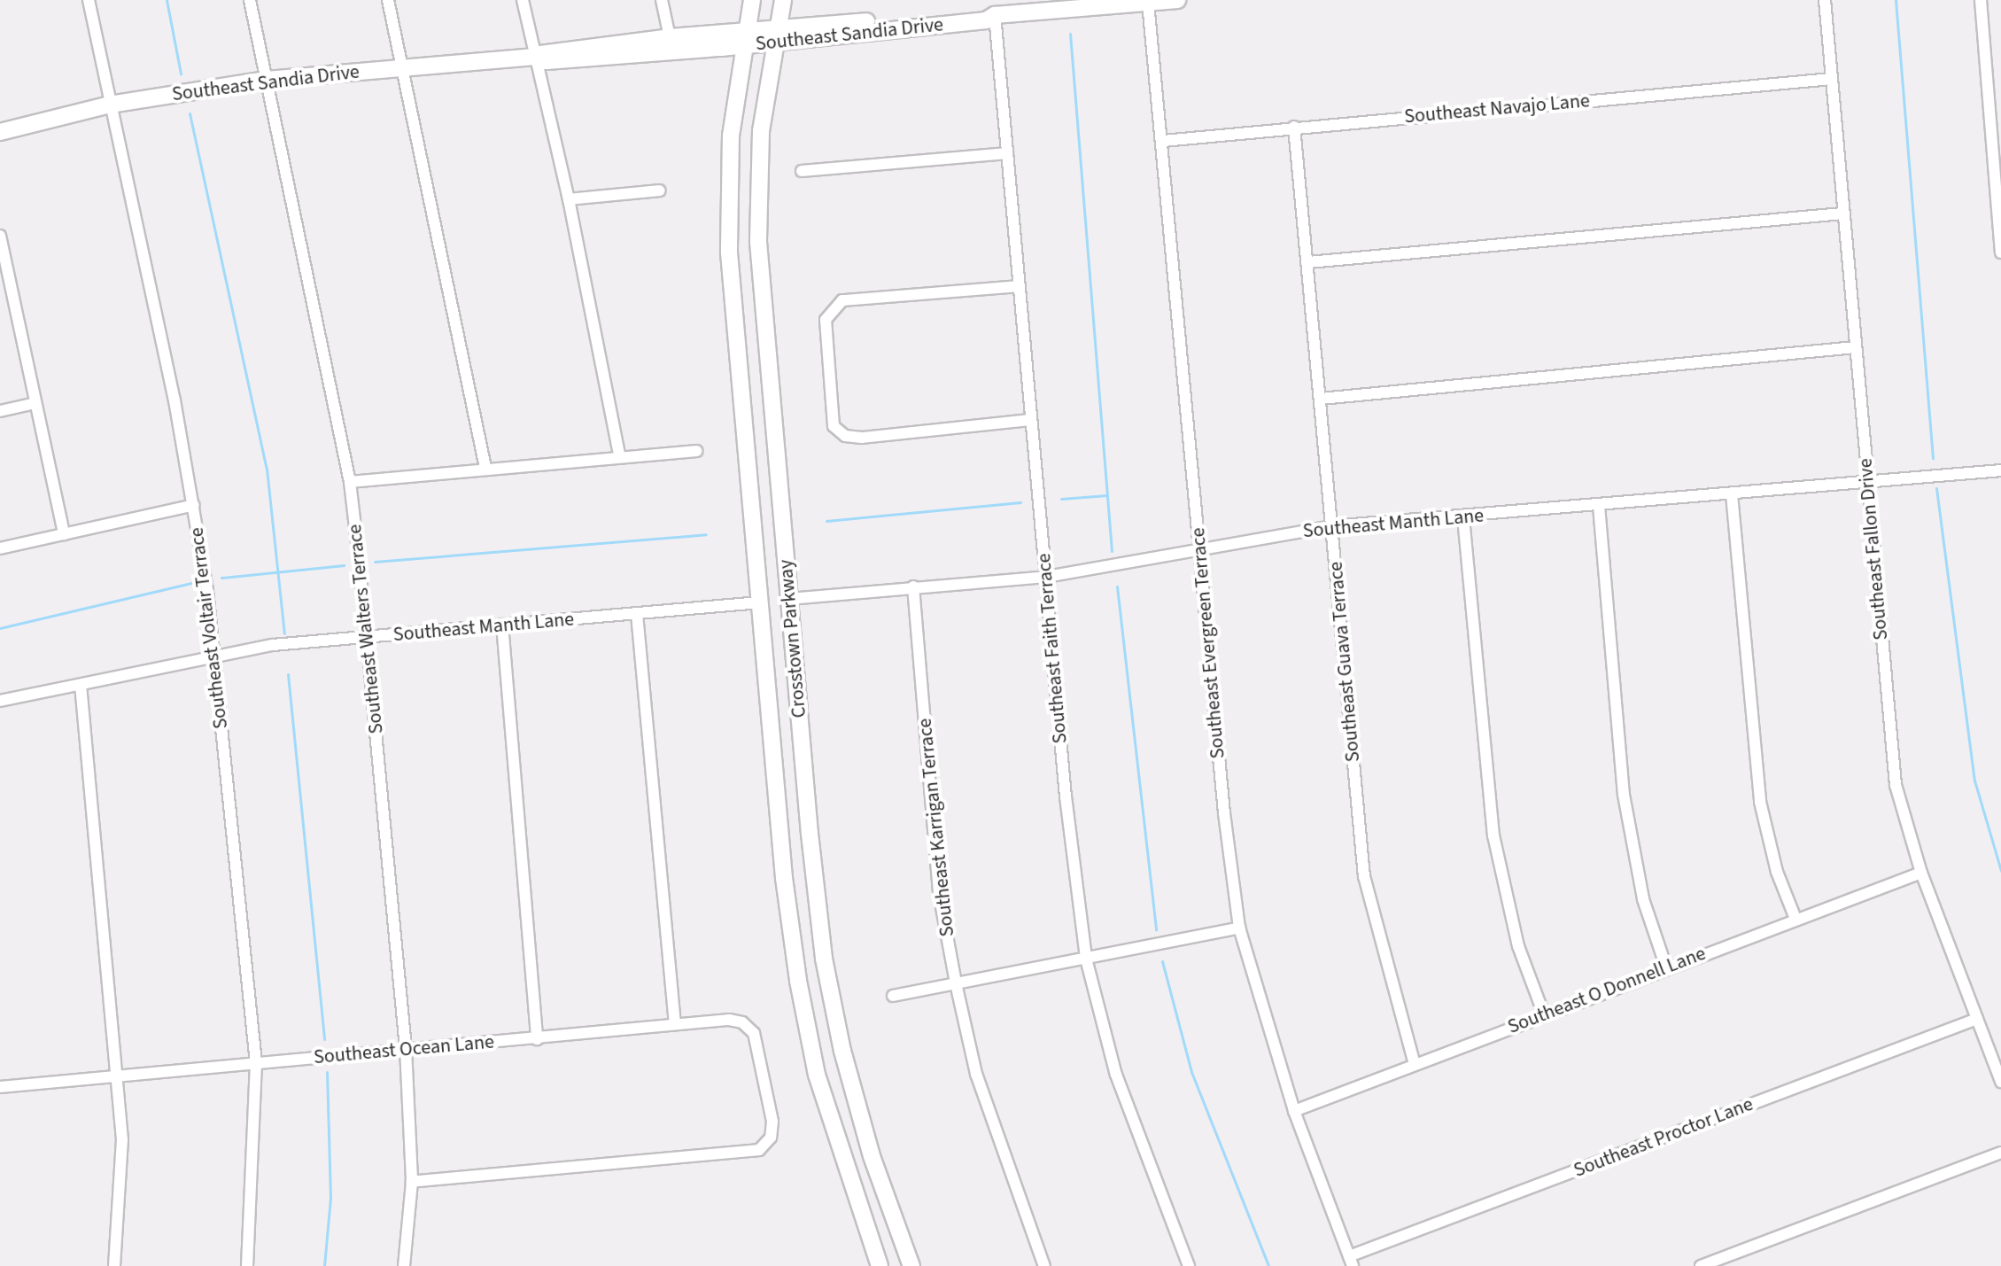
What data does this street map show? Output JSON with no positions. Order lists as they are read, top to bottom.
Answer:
{
  "streets": {
    "main road": ["Southeast Sandia Drive", "Crosstown Parkway"],
    "street": [
      "Southeast Navajo Lane",
      "Southeast Manth Lane",
      "Southeast Fallon Drive",
      "Southeast Voltair Terrace",
      "Southeast Walters Terrace",
      "Southeast Evergreen Terrace",
      "Southeast Faith Terrace",
      "Southeast Guava Terrace",
      "Southeast Karrigan Terrace",
      "Southeast O Donnell Lane",
      "Southeast Ocean Lane",
      "Southeast Proctor Lane"
    ]
  },
  "crossings": [
    ["Southeast Sandia Drive", "Southeast Voltair Terrace"],
    ["Southeast Sandia Drive", "Southeast Walters Terrace"],
    ["Southeast Sandia Drive", "Crosstown Parkway"],
    ["Southeast Sandia Drive", "Southeast Evergreen Terrace"],
    ["Southeast Sandia Drive", "Southeast Faith Terrace"],
    ["Southeast Navajo Lane", "Southeast Fallon Drive"],
    ["Southeast Navajo Lane", "Southeast Evergreen Terrace"],
    ["Southeast Navajo Lane", "Southeast Guava Terrace"],
    ["Southeast Manth Lane", "Southeast Fallon Drive"],
    ["Southeast Manth Lane", "Southeast Voltair Terrace"],
    ["Southeast Manth Lane", "Southeast Walters Terrace"],
    ["Southeast Manth Lane", "Crosstown Parkway"],
    ["Southeast Manth Lane", "Southeast Evergreen Terrace"],
    ["Southeast Manth Lane", "Southeast Faith Terrace"],
    ["Southeast Manth Lane", "Southeast Guava Terrace"],
    ["Southeast Manth Lane", "Southeast Karrigan Terrace"],
    ["Southeast Fallon Drive", "Southeast O Donnell Lane"],
    ["Southeast Fallon Drive", "Southeast Proctor Lane"],
    ["Southeast Voltair Terrace", "Southeast Ocean Lane"],
    ["Southeast Walters Terrace", "Southeast Ocean Lane"],
    ["Southeast Evergreen Terrace", "Southeast O Donnell Lane"],
    ["Southeast Evergreen Terrace", "Southeast Proctor Lane"],
    ["Southeast Guava Terrace", "Southeast O Donnell Lane"]
  ]
}
